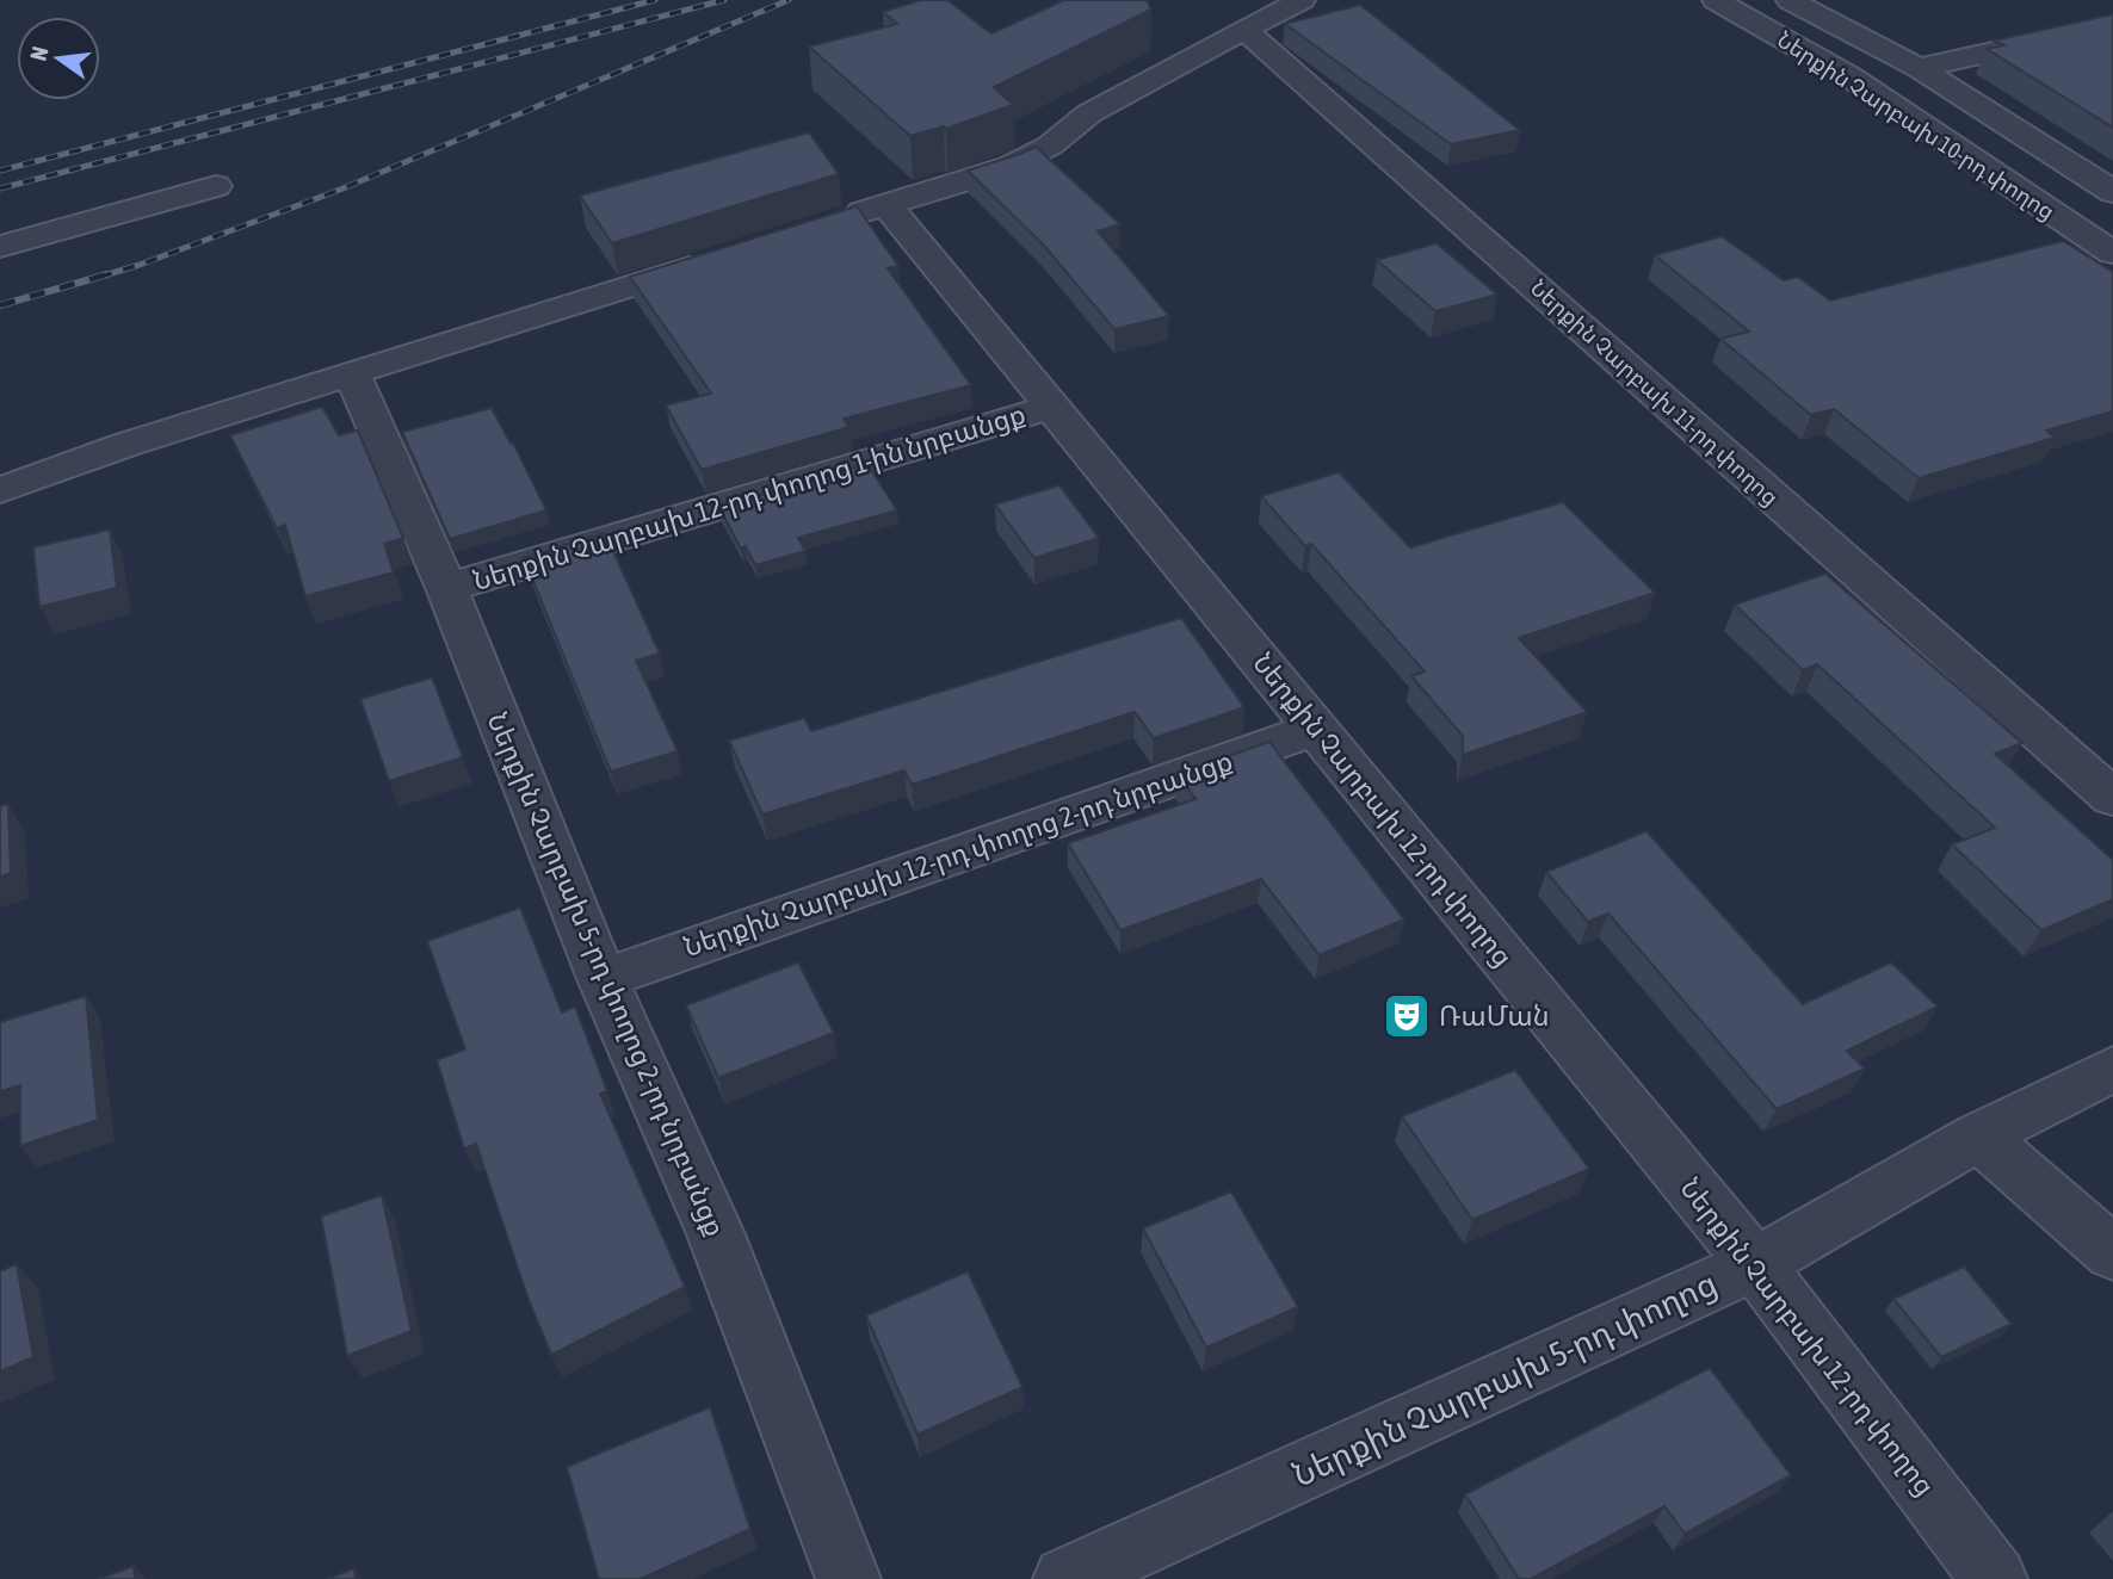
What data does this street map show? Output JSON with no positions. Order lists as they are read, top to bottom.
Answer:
{
  "streets": {
    "street": [
      "Ներքին Չարբախ 10-րդ փողոց",
      "Ներքին Չարբախ 11-րդ փողոց",
      "Ներքին Չարբախ 12-րդ փողոց 1-ին նրբանցք",
      "Ներքին Չարբախ 12-րդ փողոց",
      "Ներքին Չարբախ 12-րդ փողոց 2-րդ նրբանցք",
      "Ներքին Չարբախ 5-րդ փողոց 2-րդ նրբանցք",
      "Ներքին Չարբախ 5-րդ փողոց"
    ]
  },
  "crossings": [
    ["Ներքին Չարբախ 12-րդ փողոց 1-ին նրբանցք", "Ներքին Չարբախ 12-րդ փողոց"],
    ["Ներքին Չարբախ 12-րդ փողոց 1-ին նրբանցք", "Ներքին Չարբախ 5-րդ փողոց 2-րդ նրբանցք"],
    ["Ներքին Չարբախ 12-րդ փողոց", "Ներքին Չարբախ 12-րդ փողոց 2-րդ նրբանցք"],
    ["Ներքին Չարբախ 12-րդ փողոց", "Ներքին Չարբախ 5-րդ փողոց"],
    ["Ներքին Չարբախ 12-րդ փողոց 2-րդ նրբանցք", "Ներքին Չարբախ 5-րդ փողոց 2-րդ նրբանցք"]
  ],
  "places": {
    "theatre": ["ՌաՄան"]
  },
  "north": "left"
}
